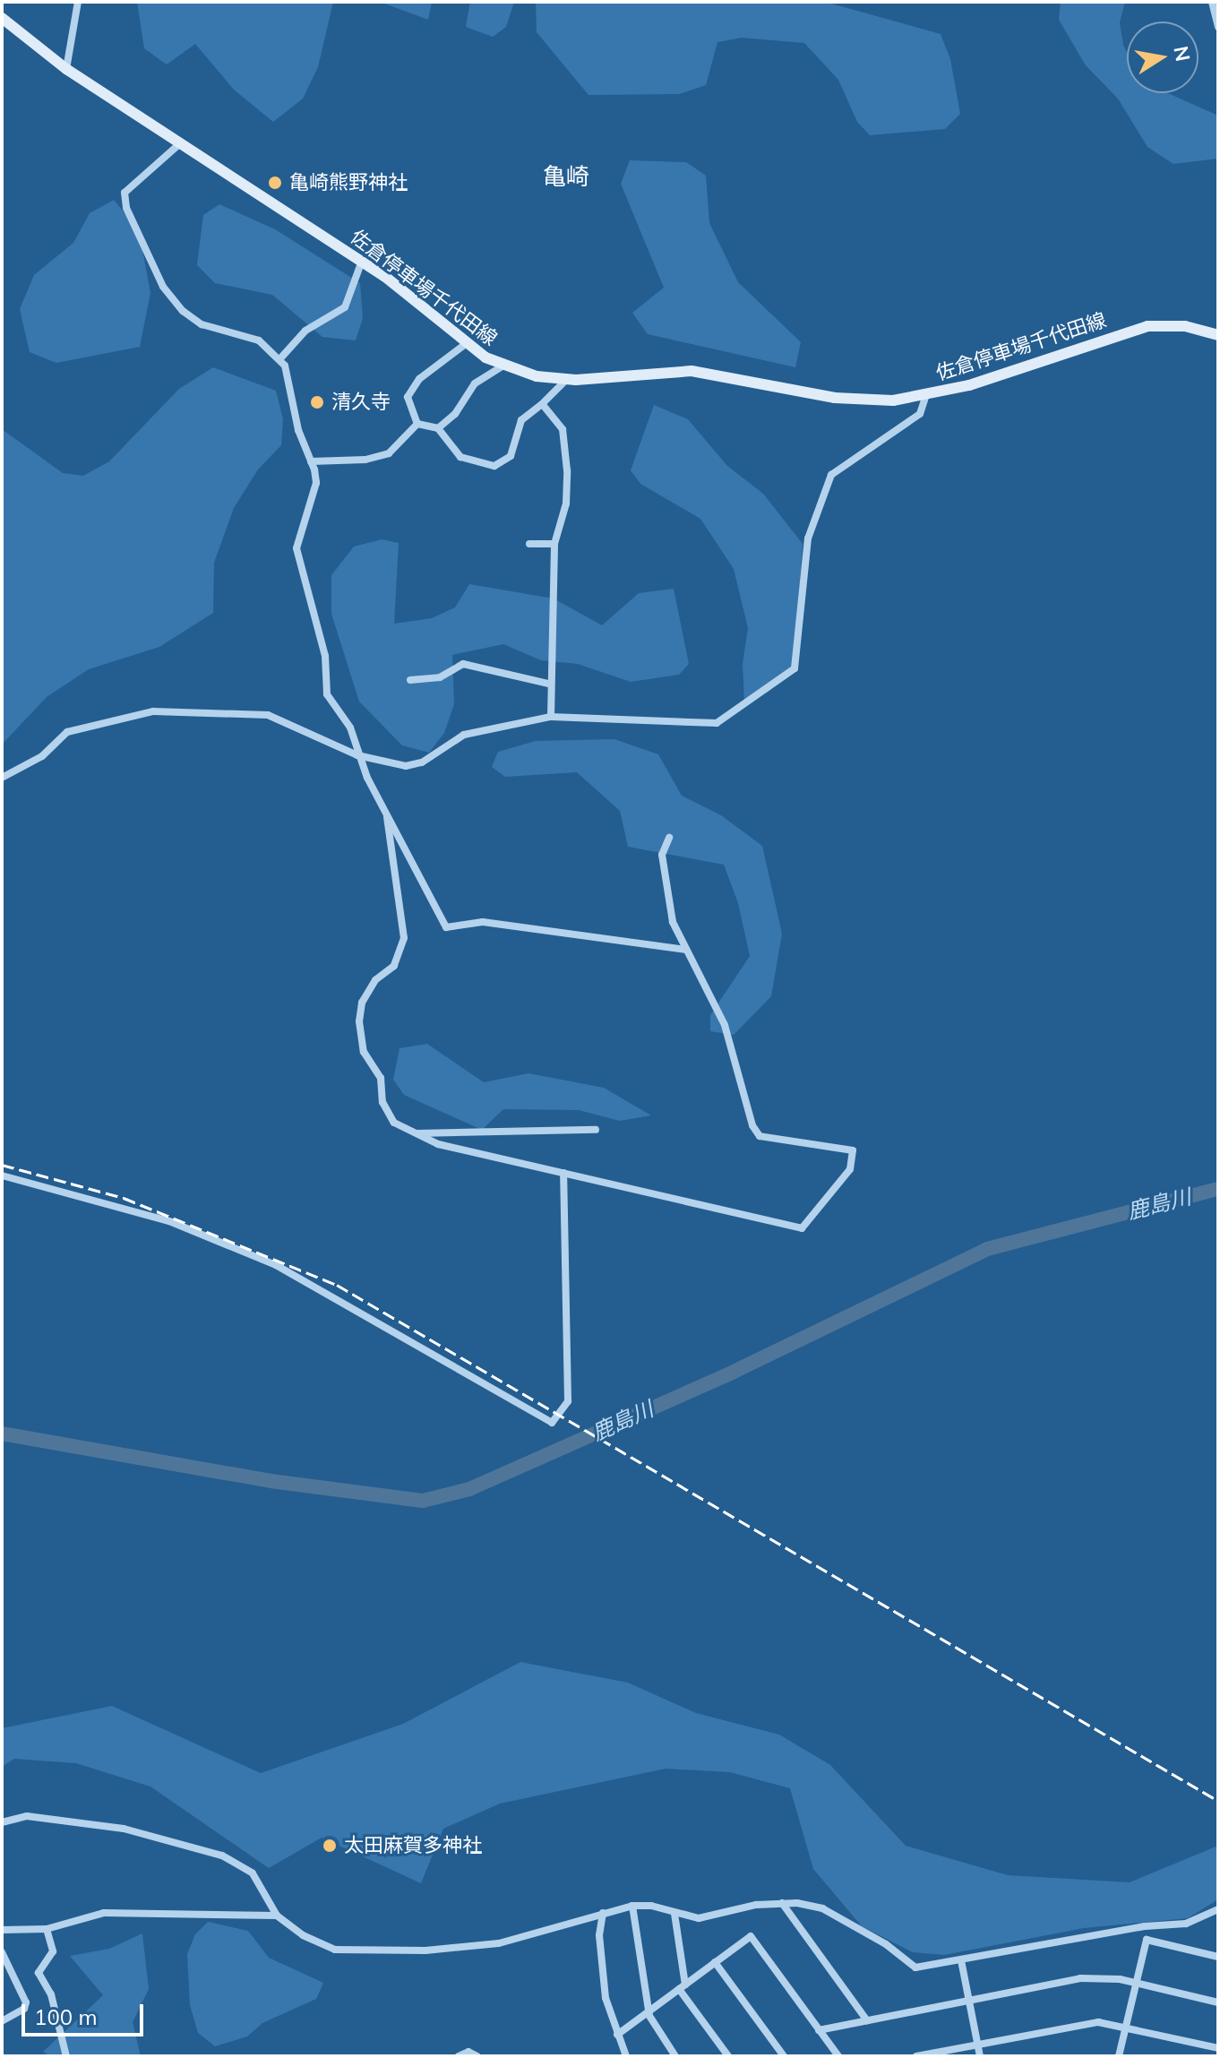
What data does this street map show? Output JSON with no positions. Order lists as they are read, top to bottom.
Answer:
{
  "streets": {
    "main road": ["佐倉停車場千代田線"]
  },
  "districts": ["亀崎"],
  "water": ["鹿島川"],
  "places": ["亀崎熊野神社", "清久寺", "太田麻賀多神社"],
  "scale_bar": "100 m",
  "north": "right"
}
